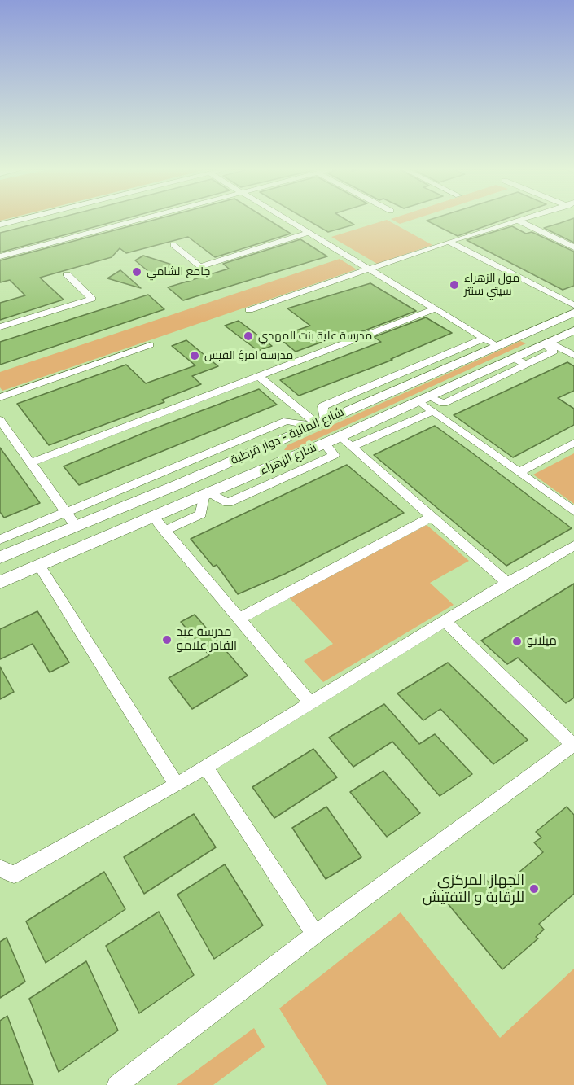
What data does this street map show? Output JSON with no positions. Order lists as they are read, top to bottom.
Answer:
{
  "streets": {
    "main road": ["شارع المالية - دوار قرطبة", "شارع الزهراء"]
  },
  "places": [
    "جامع الشامي",
    "مول الزهراء سيتي سنتر",
    "مدرسة علية بنت المهدي",
    "مدرسة امرؤ القيس",
    "مدرسة عبد القادر علامو",
    "ميلانو",
    "الجهاز المركزي للرقابة و التفتيش"
  ]
}
